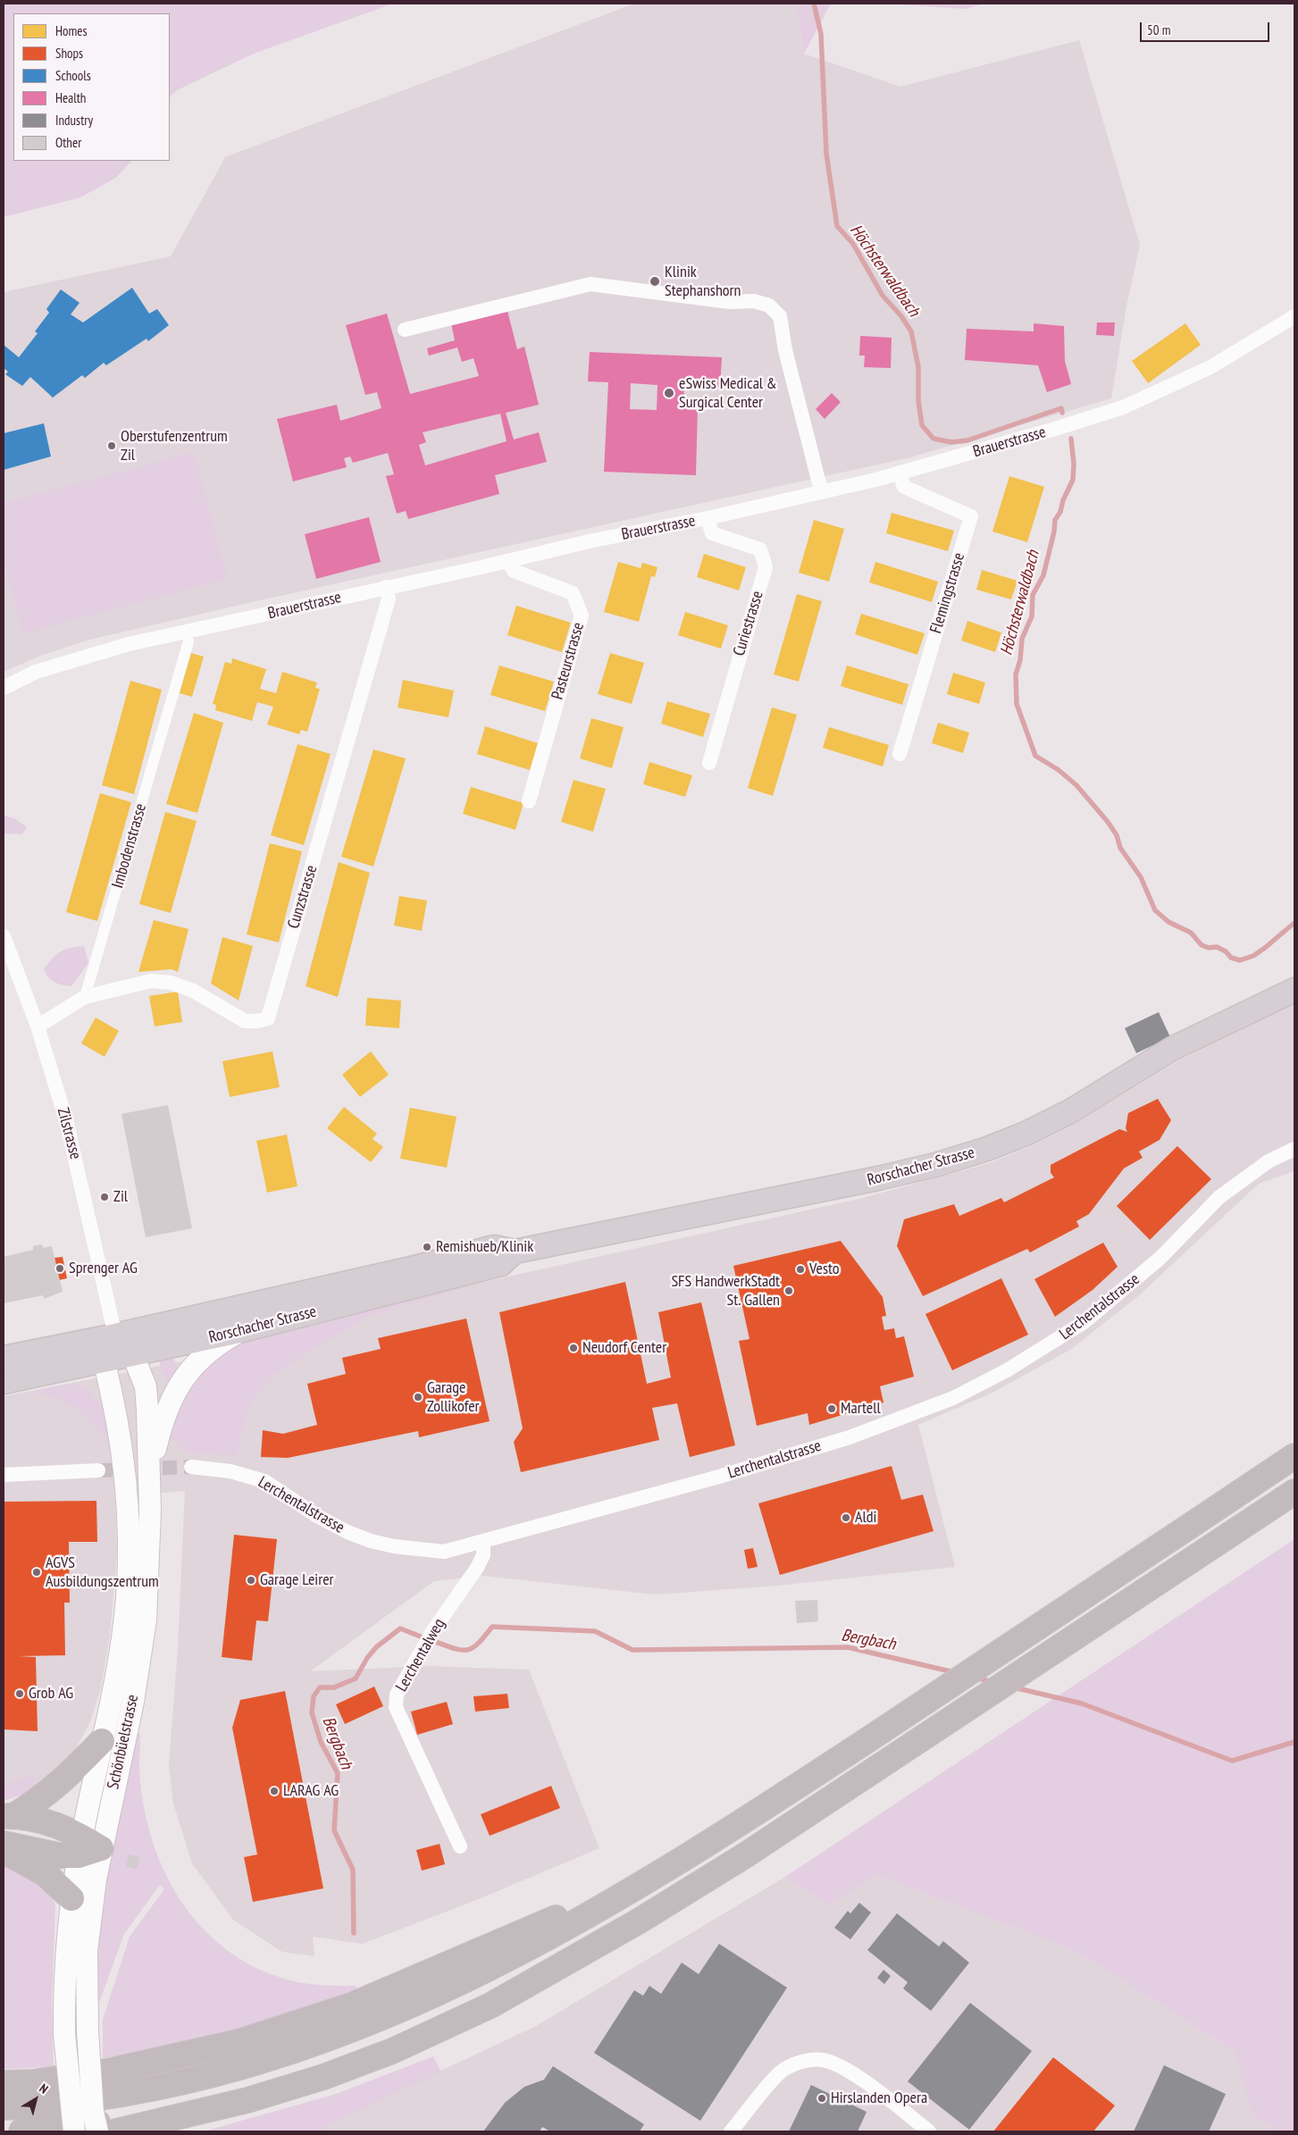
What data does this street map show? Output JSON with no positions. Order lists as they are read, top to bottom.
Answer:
{
  "streets": {
    "main road": ["Rorschacher Strasse", "Schönbüelstrasse"],
    "street": [
      "Brauerstrasse",
      "Flemingstrasse",
      "Curiestrasse",
      "Pasteurstrasse",
      "Imbodenstrasse",
      "Cunzstrasse",
      "Zilstrasse",
      "Lerchentalstrasse",
      "Lerchentalweg"
    ]
  },
  "crossings": [
    ["Brauerstrasse", "Flemingstrasse"],
    ["Brauerstrasse", "Curiestrasse"],
    ["Brauerstrasse", "Pasteurstrasse"],
    ["Brauerstrasse", "Cunzstrasse"],
    ["Imbodenstrasse", "Cunzstrasse"],
    ["Zilstrasse", "Rorschacher Strasse"],
    ["Rorschacher Strasse", "Schönbüelstrasse"],
    ["Lerchentalstrasse", "Lerchentalweg"]
  ],
  "water": ["Höchsterwaldbach", "Bergbach"],
  "places": [
    "Klinik Stephanshorn",
    "eSwiss Medical & Surgical Center",
    "Oberstufenzentrum Zil",
    "Zil",
    "Remishueb/Klinik",
    "Sprenger AG",
    "Vesto",
    "SFS HandwerkStadt St. Gallen",
    "Neudorf Center",
    "Garage Zollikofer",
    "Martell",
    "Aldi",
    "AGVS Ausbildungszentrum",
    "Garage Leirer",
    "Grob AG",
    "LARAG AG",
    "Hirslanden Opera"
  ],
  "legend": [
    "Homes",
    "Shops",
    "Schools",
    "Health",
    "Industry",
    "Other"
  ],
  "scale_bar": "50 m",
  "north": "top right"
}
